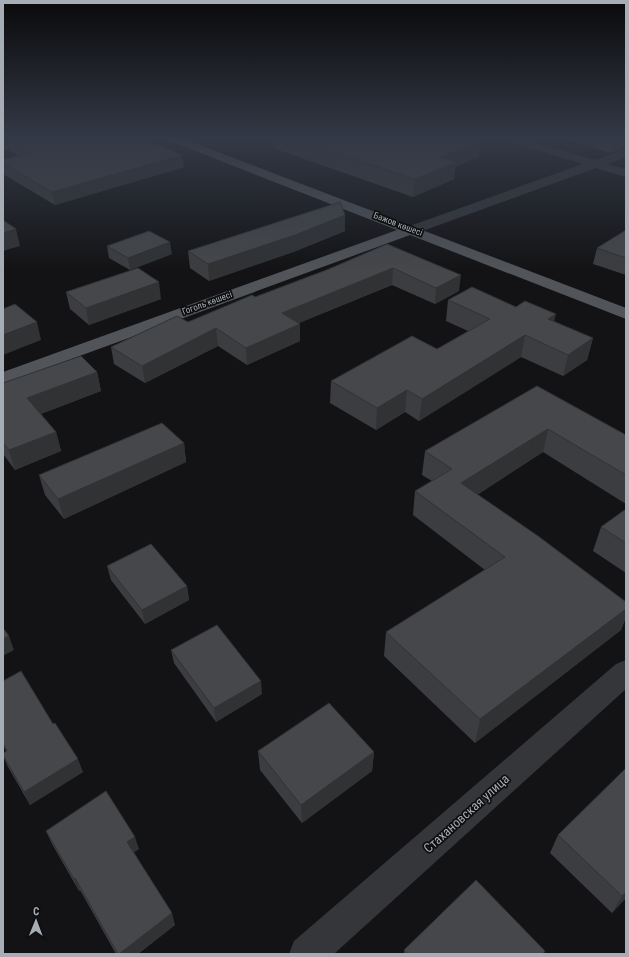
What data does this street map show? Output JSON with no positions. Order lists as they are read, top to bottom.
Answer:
{
  "streets": {
    "main road": ["Бажов көшесі", "Гоголь көшесі"],
    "street": ["Стахановская улица"]
  },
  "crossings": [
    ["Бажов көшесі", "Гоголь көшесі"]
  ],
  "north": "top"
}
